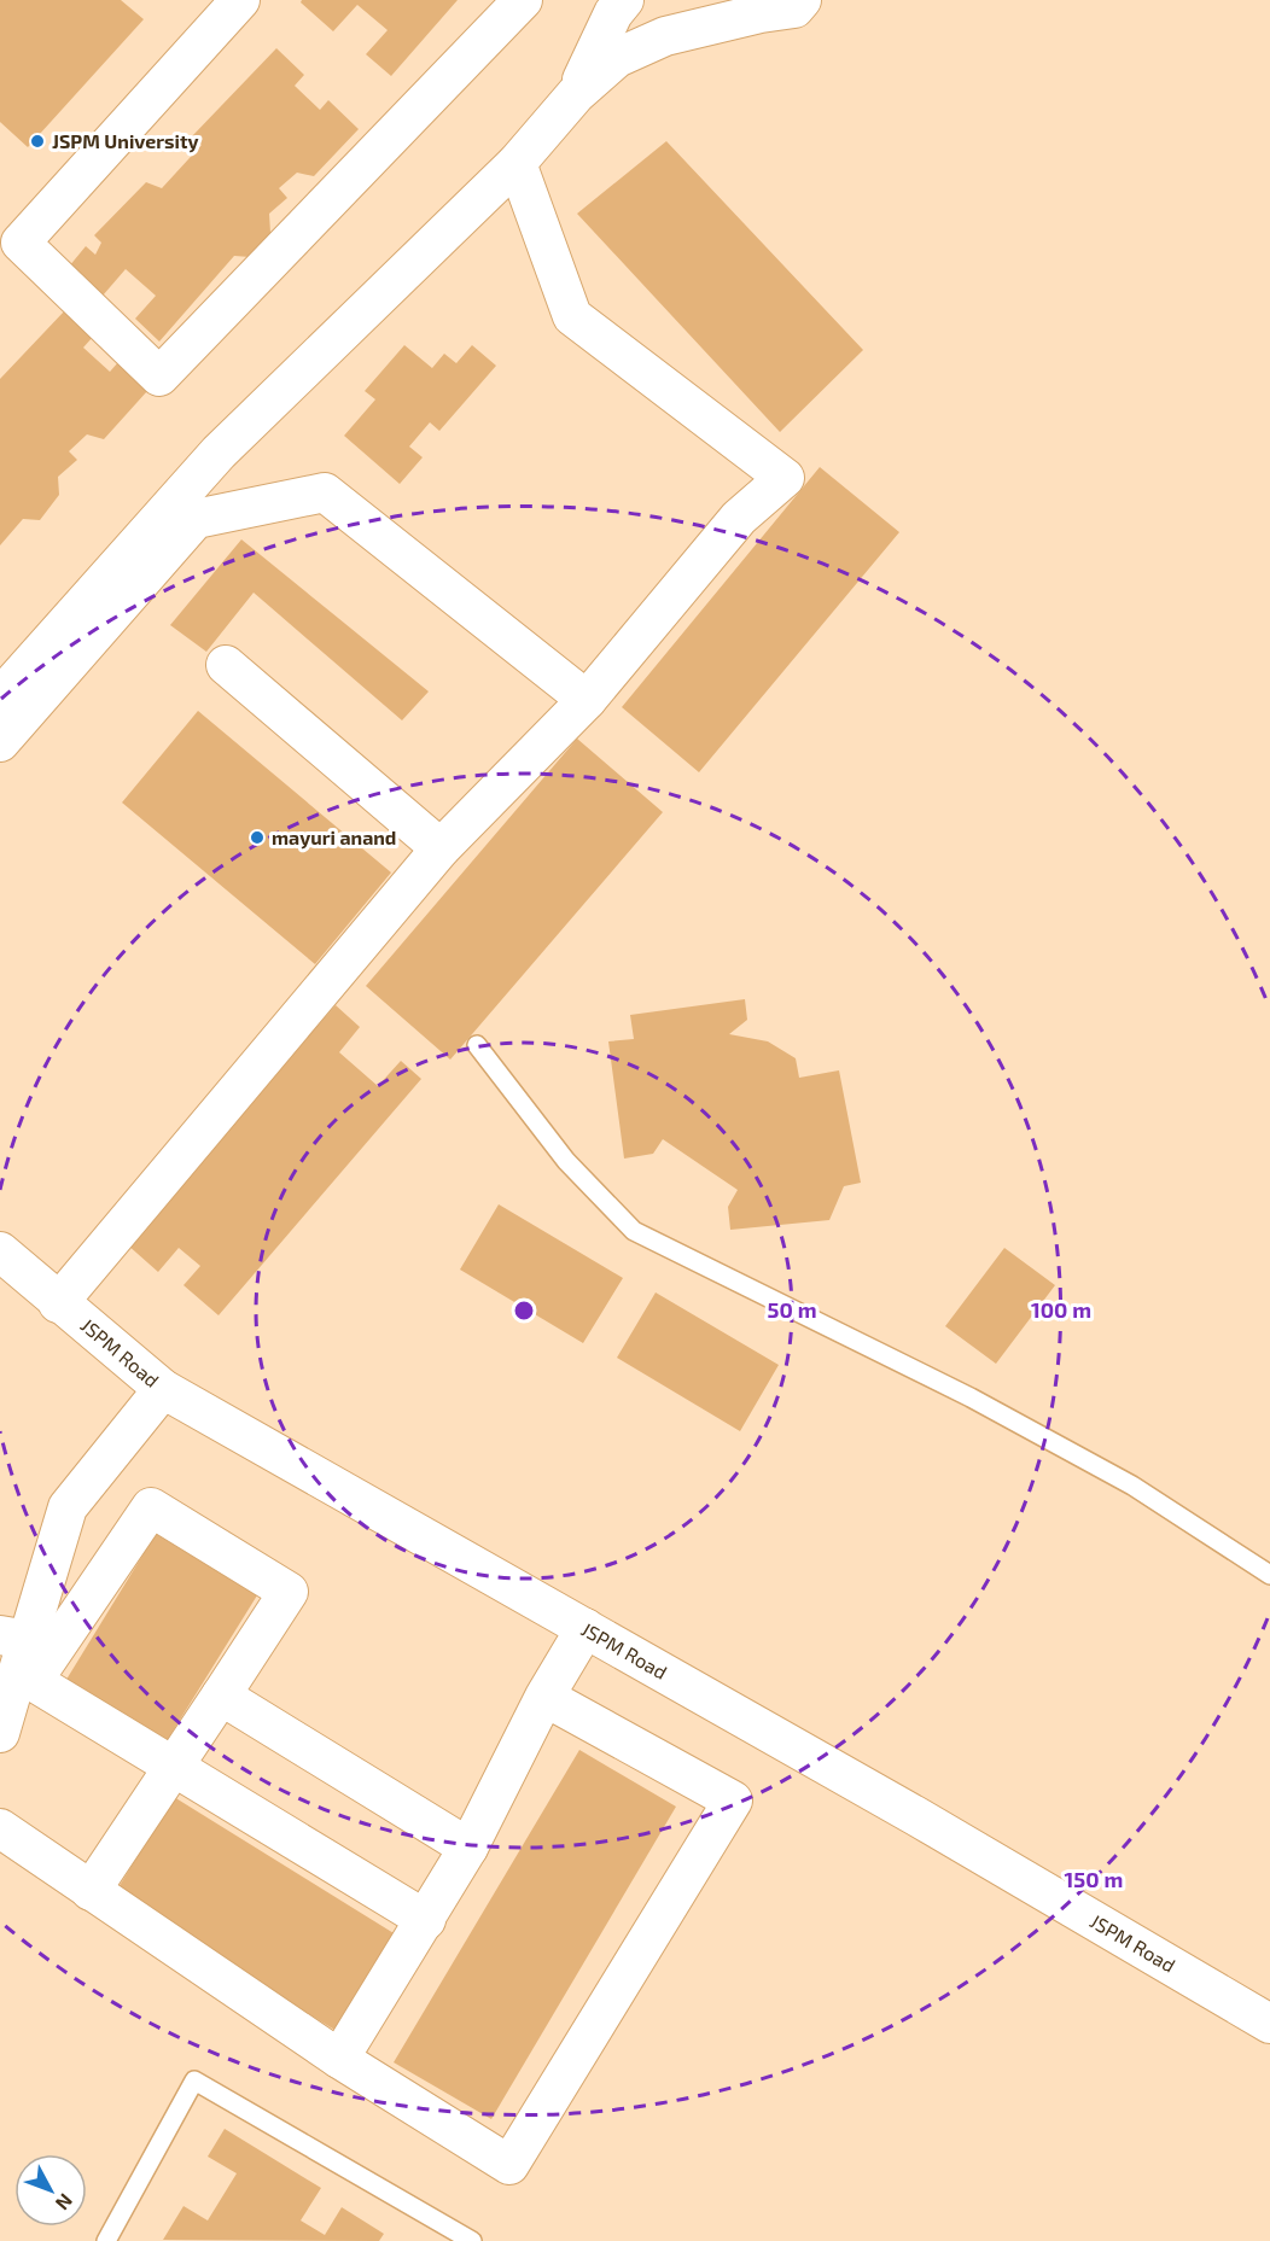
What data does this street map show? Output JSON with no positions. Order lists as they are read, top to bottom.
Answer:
{
  "streets": {
    "street": ["JSPM Road"]
  },
  "places": ["JSPM University", "mayuri anand"],
  "north": "bottom right",
  "rings": ["50 m", "100 m", "150 m"]
}
